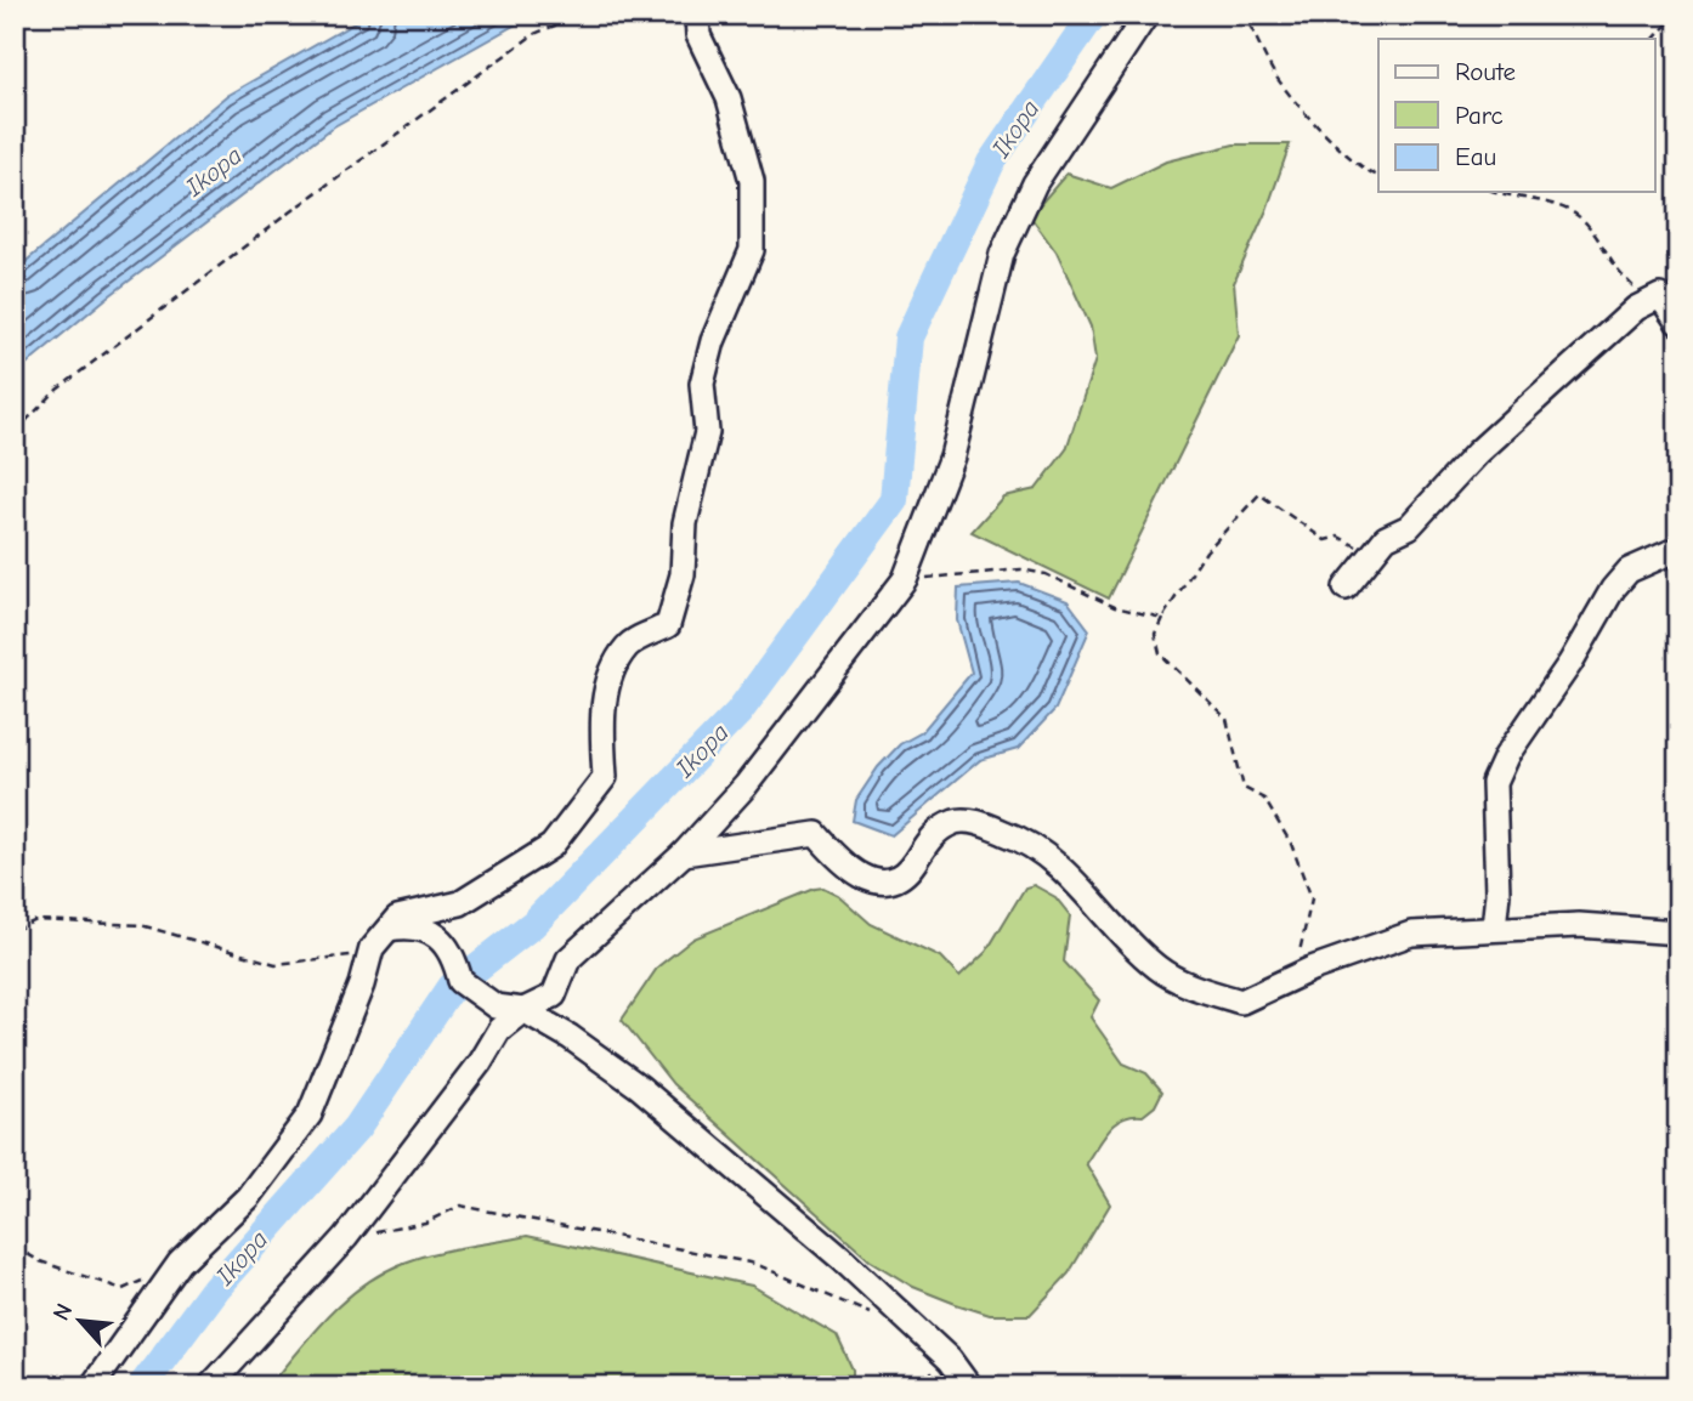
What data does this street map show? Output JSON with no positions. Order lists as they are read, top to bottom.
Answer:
{
  "water": ["Ikopa"],
  "legend": ["Route", "Parc", "Eau"],
  "north": "top left"
}
